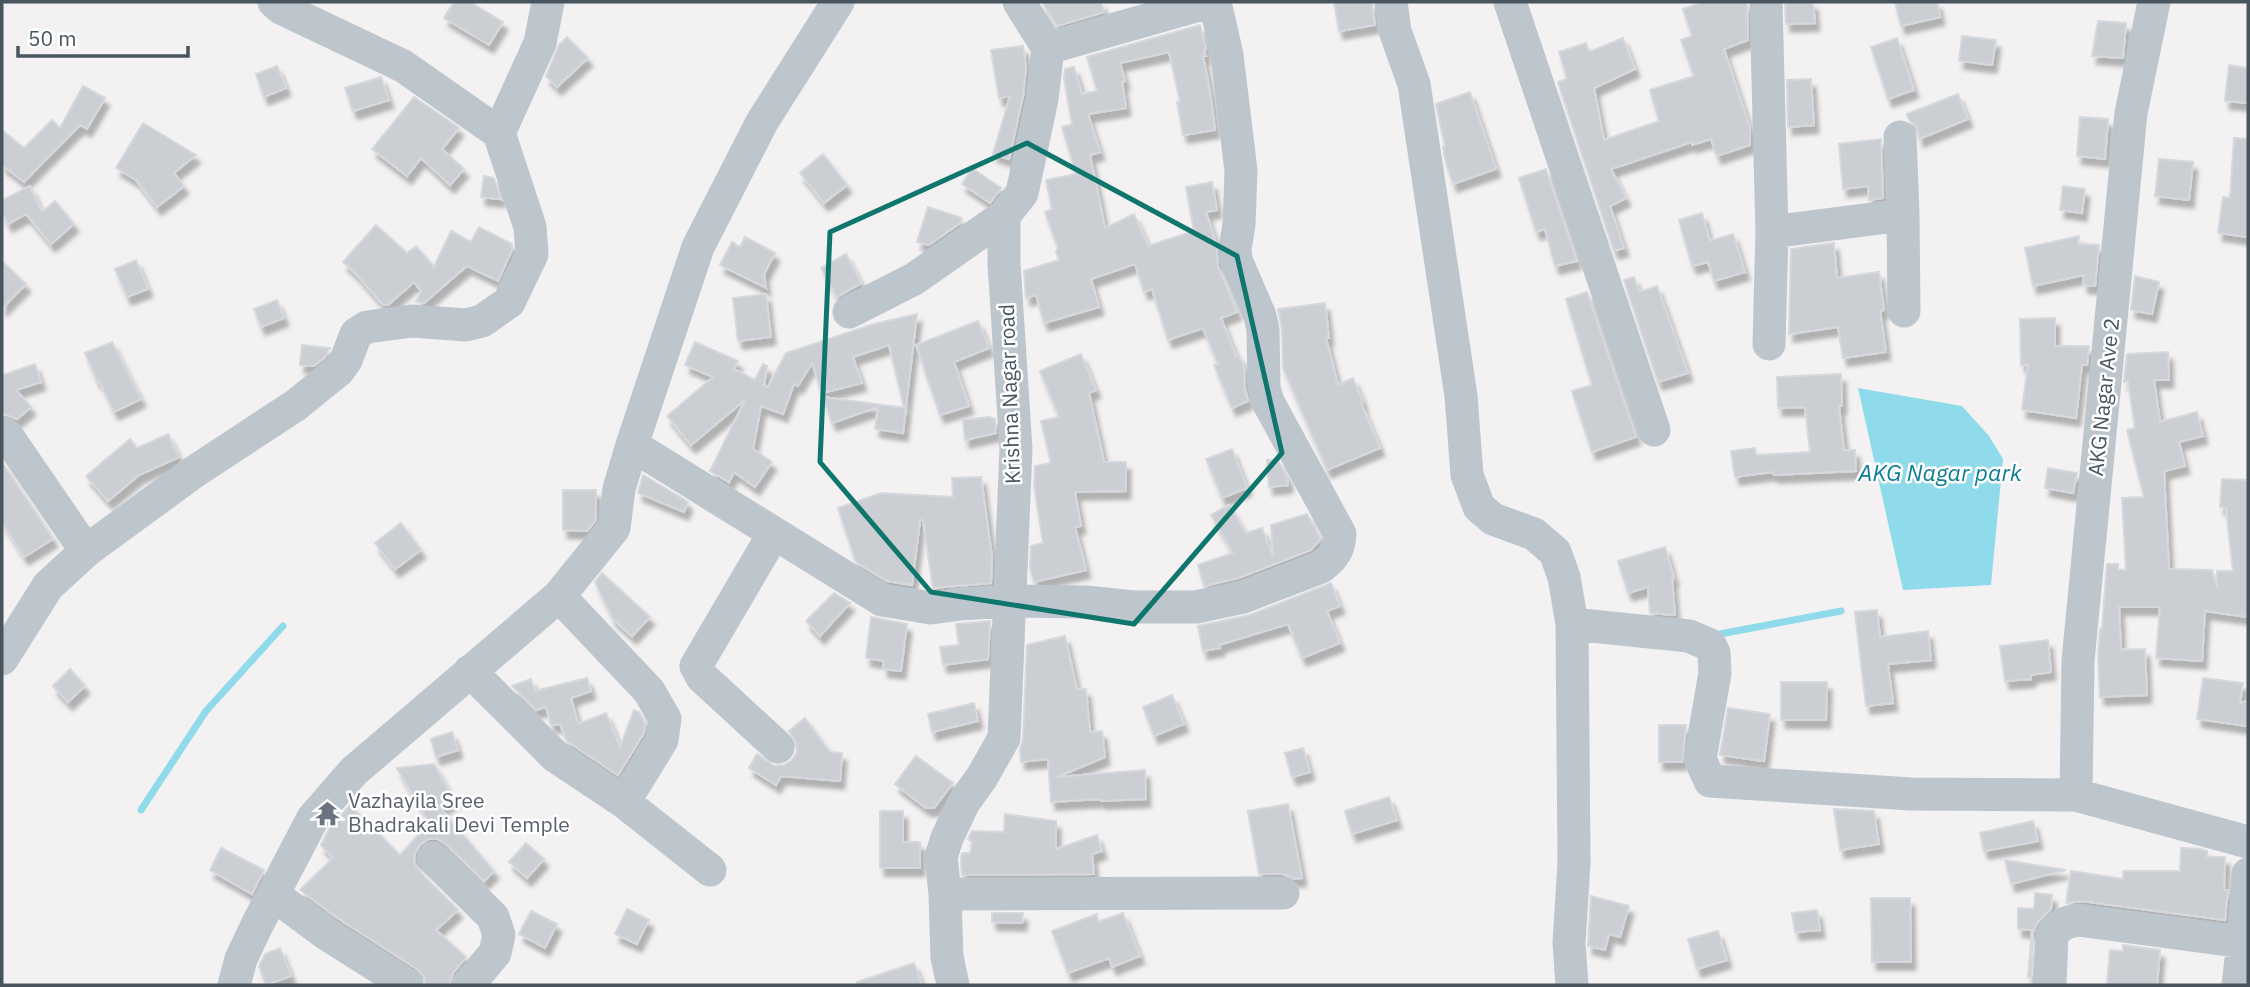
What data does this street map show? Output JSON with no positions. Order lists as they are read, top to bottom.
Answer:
{
  "streets": {
    "street": ["Krishna Nagar road", "AKG Nagar Ave 2"]
  },
  "water": ["AKG Nagar park"],
  "places": {
    "temple": ["Vazhayila Sree Bhadrakali Devi Temple"]
  },
  "scale_bar": "50 m"
}
